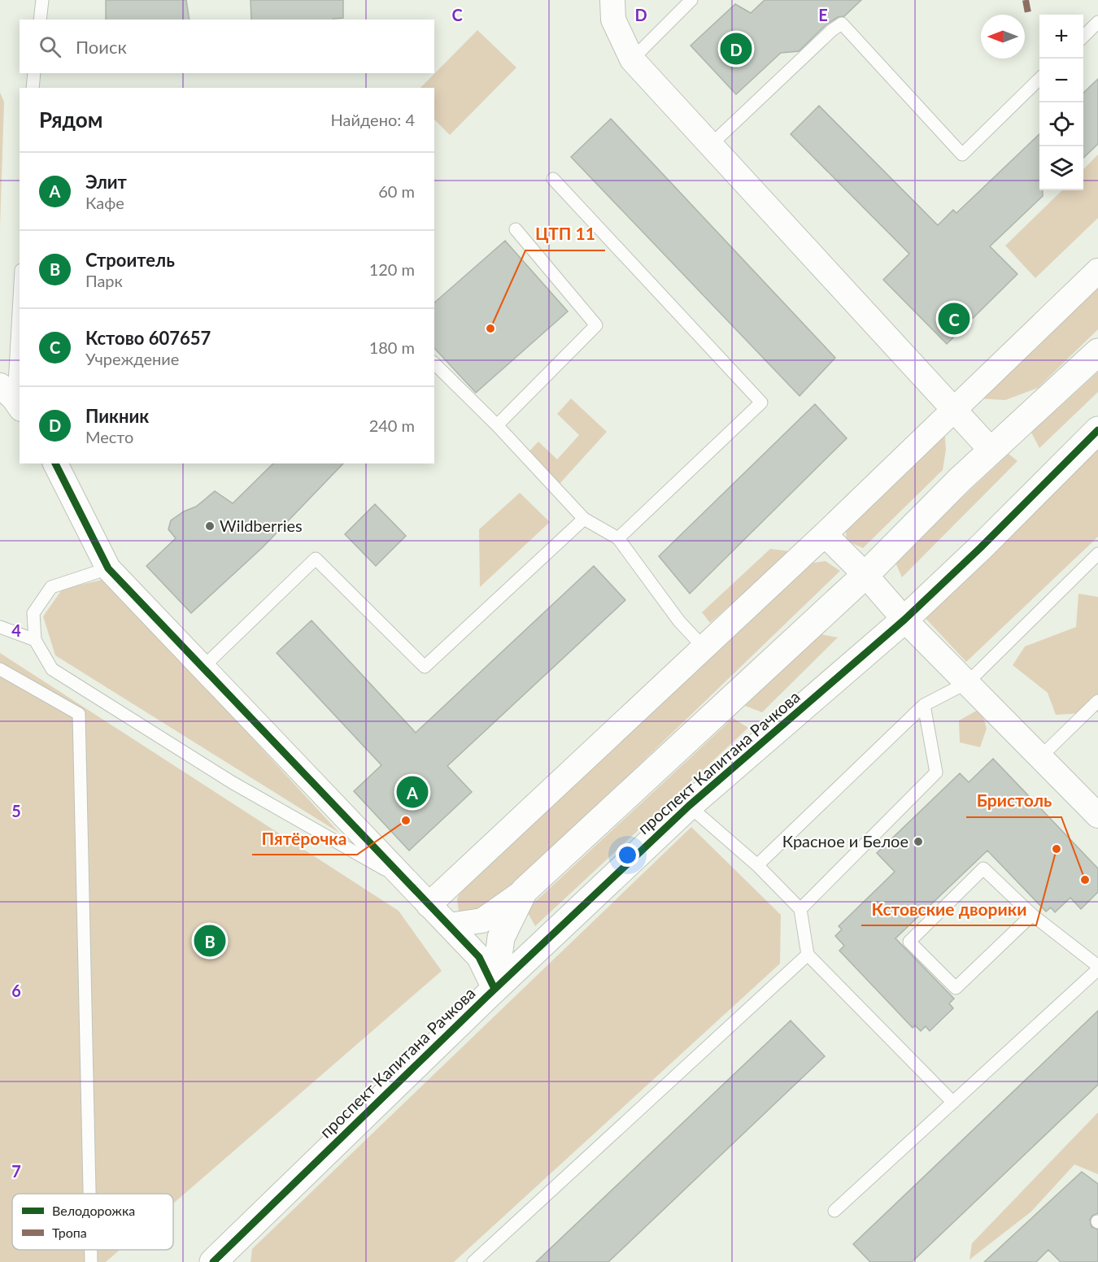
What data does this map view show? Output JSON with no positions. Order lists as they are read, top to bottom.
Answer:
{
  "streets": {
    "street": ["проспект Капитана Рачкова"]
  },
  "places": [
    "ЦТП 11",
    "Wildberries",
    "Пятёрочка",
    "Красное и Белое",
    "Кстовские дворики",
    "Бристоль"
  ],
  "legend": ["Велодорожка", "Тропа"],
  "north": "left",
  "page": {
    "map_buttons": ["+", "−"],
    "search": "Поиск",
    "pins": [
      "D",
      "C",
      "A",
      "B"
    ],
    "heading": ["Рядом", "Найдено: 4"],
    "list": [
      {
        "mark": "A",
        "name": "Элит",
        "note": "Кафе",
        "value": "60 m"
      },
      {
        "mark": "B",
        "name": "Строитель",
        "note": "Парк",
        "value": "120 m"
      },
      {
        "mark": "C",
        "name": "Кстово 607657",
        "note": "Учреждение",
        "value": "180 m"
      },
      {
        "mark": "D",
        "name": "Пикник",
        "note": "Место",
        "value": "240 m"
      }
    ]
  },
  "grid": {
    "columns": ["C", "D", "E"],
    "rows": [
      "4",
      "5",
      "6",
      "7"
    ]
  }
}
